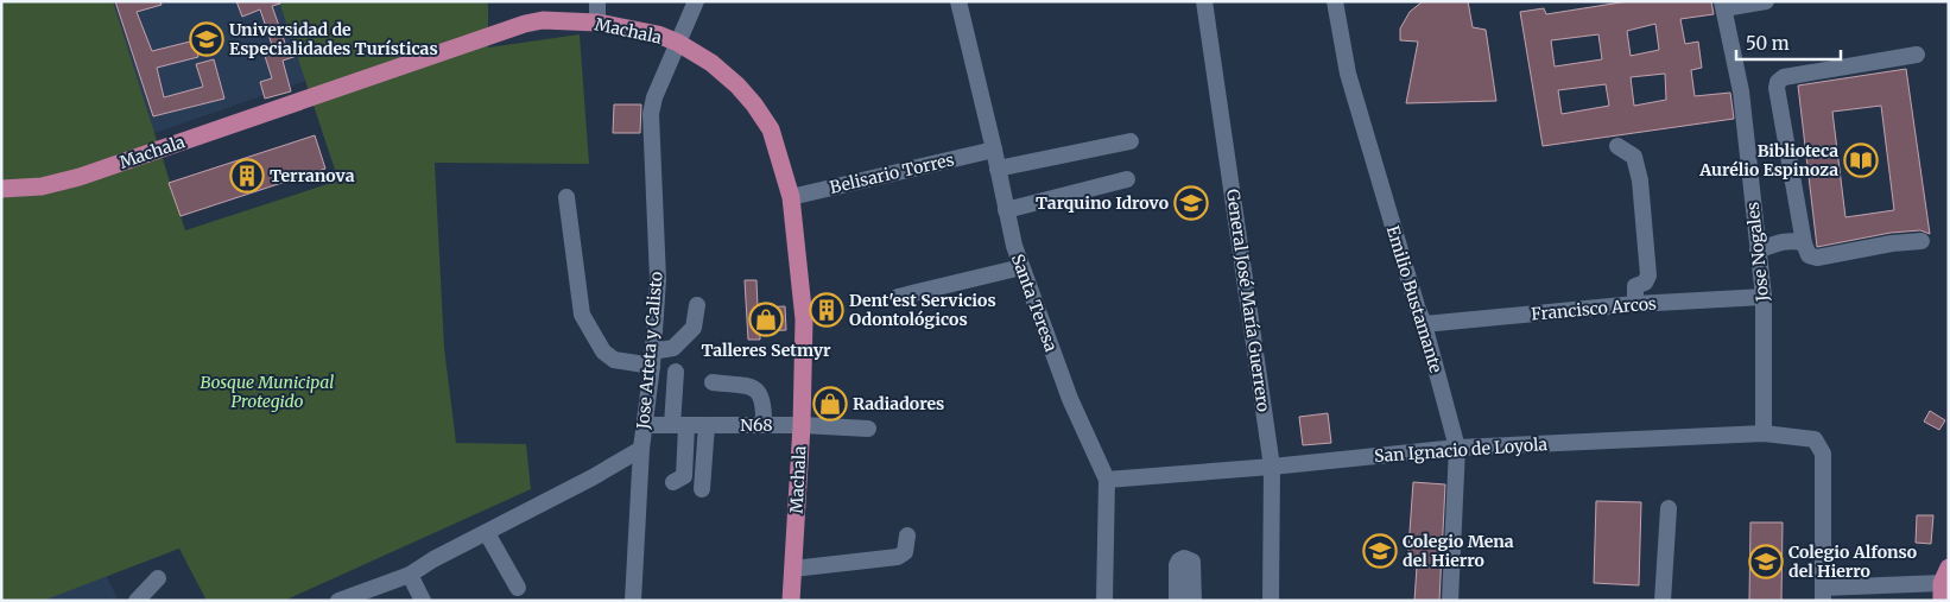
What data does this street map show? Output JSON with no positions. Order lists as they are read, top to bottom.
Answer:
{
  "streets": {
    "main road": ["Machala"],
    "street": [
      "Belisario Torres",
      "Jose Nogales",
      "Emilio Bustamante",
      "General José María Guerrero",
      "Santa Teresa",
      "Francisco Arcos",
      "Jose Arteta y Calisto",
      "N68",
      "San Ignacio de Loyola"
    ]
  },
  "crossings": [
    ["Machala", "Belisario Torres"],
    ["Machala", "Jose Arteta y Calisto"],
    ["Machala", "N68"],
    ["Belisario Torres", "Santa Teresa"],
    ["Jose Nogales", "Francisco Arcos"],
    ["Jose Nogales", "San Ignacio de Loyola"],
    ["Emilio Bustamante", "Francisco Arcos"],
    ["Emilio Bustamante", "San Ignacio de Loyola"],
    ["General José María Guerrero", "San Ignacio de Loyola"],
    ["Santa Teresa", "San Ignacio de Loyola"],
    ["Jose Arteta y Calisto", "N68"]
  ],
  "parks": ["Bosque Municipal Protegido"],
  "places": {
    "school or university": [
      "Universidad de Especialidades Turísticas",
      "Tarquino Idrovo",
      "Colegio Mena del Hierro",
      "Colegio Alfonso del Hierro"
    ],
    "library": ["Biblioteca Aurélio Espinoza"],
    "building": ["Terranova", "Dent'est Servicios Odontológicos"],
    "shop": ["Talleres Setmyr", "Radiadores"]
  },
  "scale_bar": "50 m"
}
